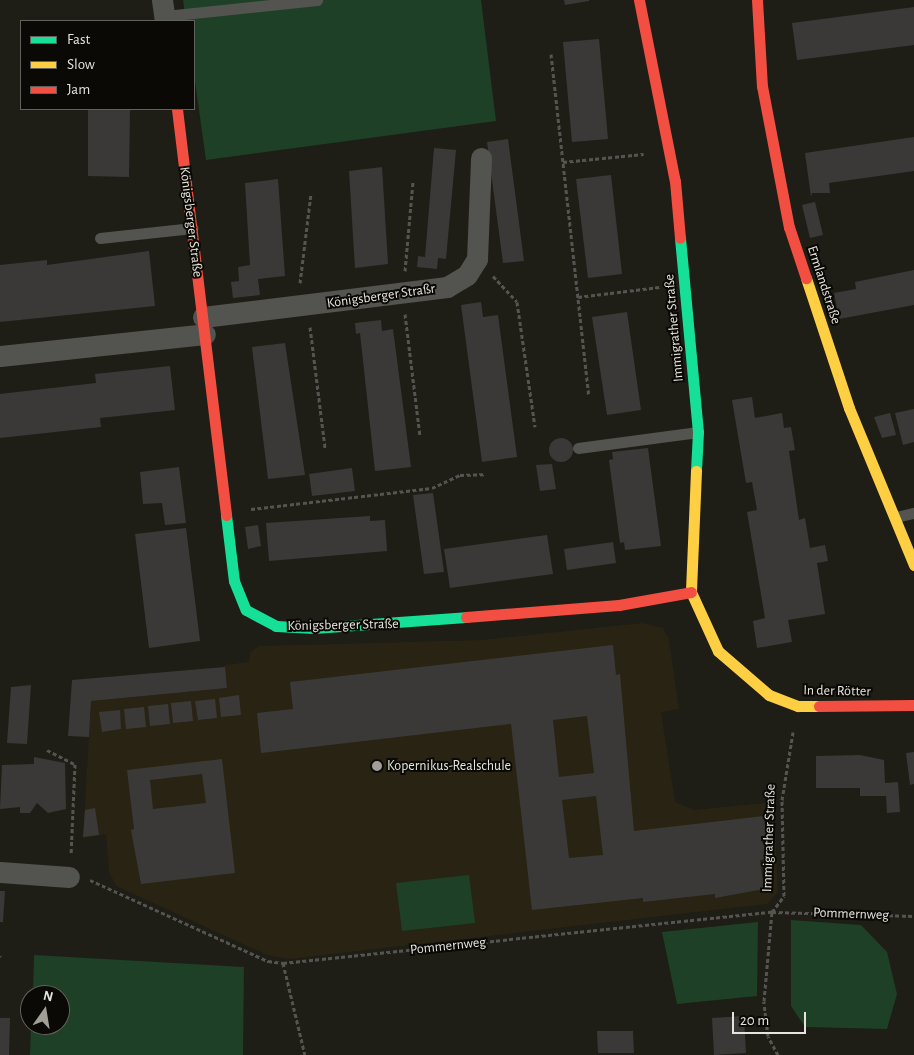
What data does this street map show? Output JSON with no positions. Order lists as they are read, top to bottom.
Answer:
{
  "streets": {
    "street": [
      "Königsberger Straße",
      "Ermlandstraße",
      "Königsberger Straßr",
      "Immigrather Straße",
      "In der Rötter"
    ],
    "path": ["Pommernweg"]
  },
  "crossings": [
    ["Königsberger Straße", "Königsberger Straßr"],
    ["Königsberger Straße", "Immigrather Straße"],
    ["Immigrather Straße", "In der Rötter"],
    ["Immigrather Straße", "Pommernweg"]
  ],
  "places": ["Kopernikus-Realschule"],
  "legend": ["Fast", "Slow", "Jam"],
  "scale_bar": "20 m",
  "north": "top"
}
